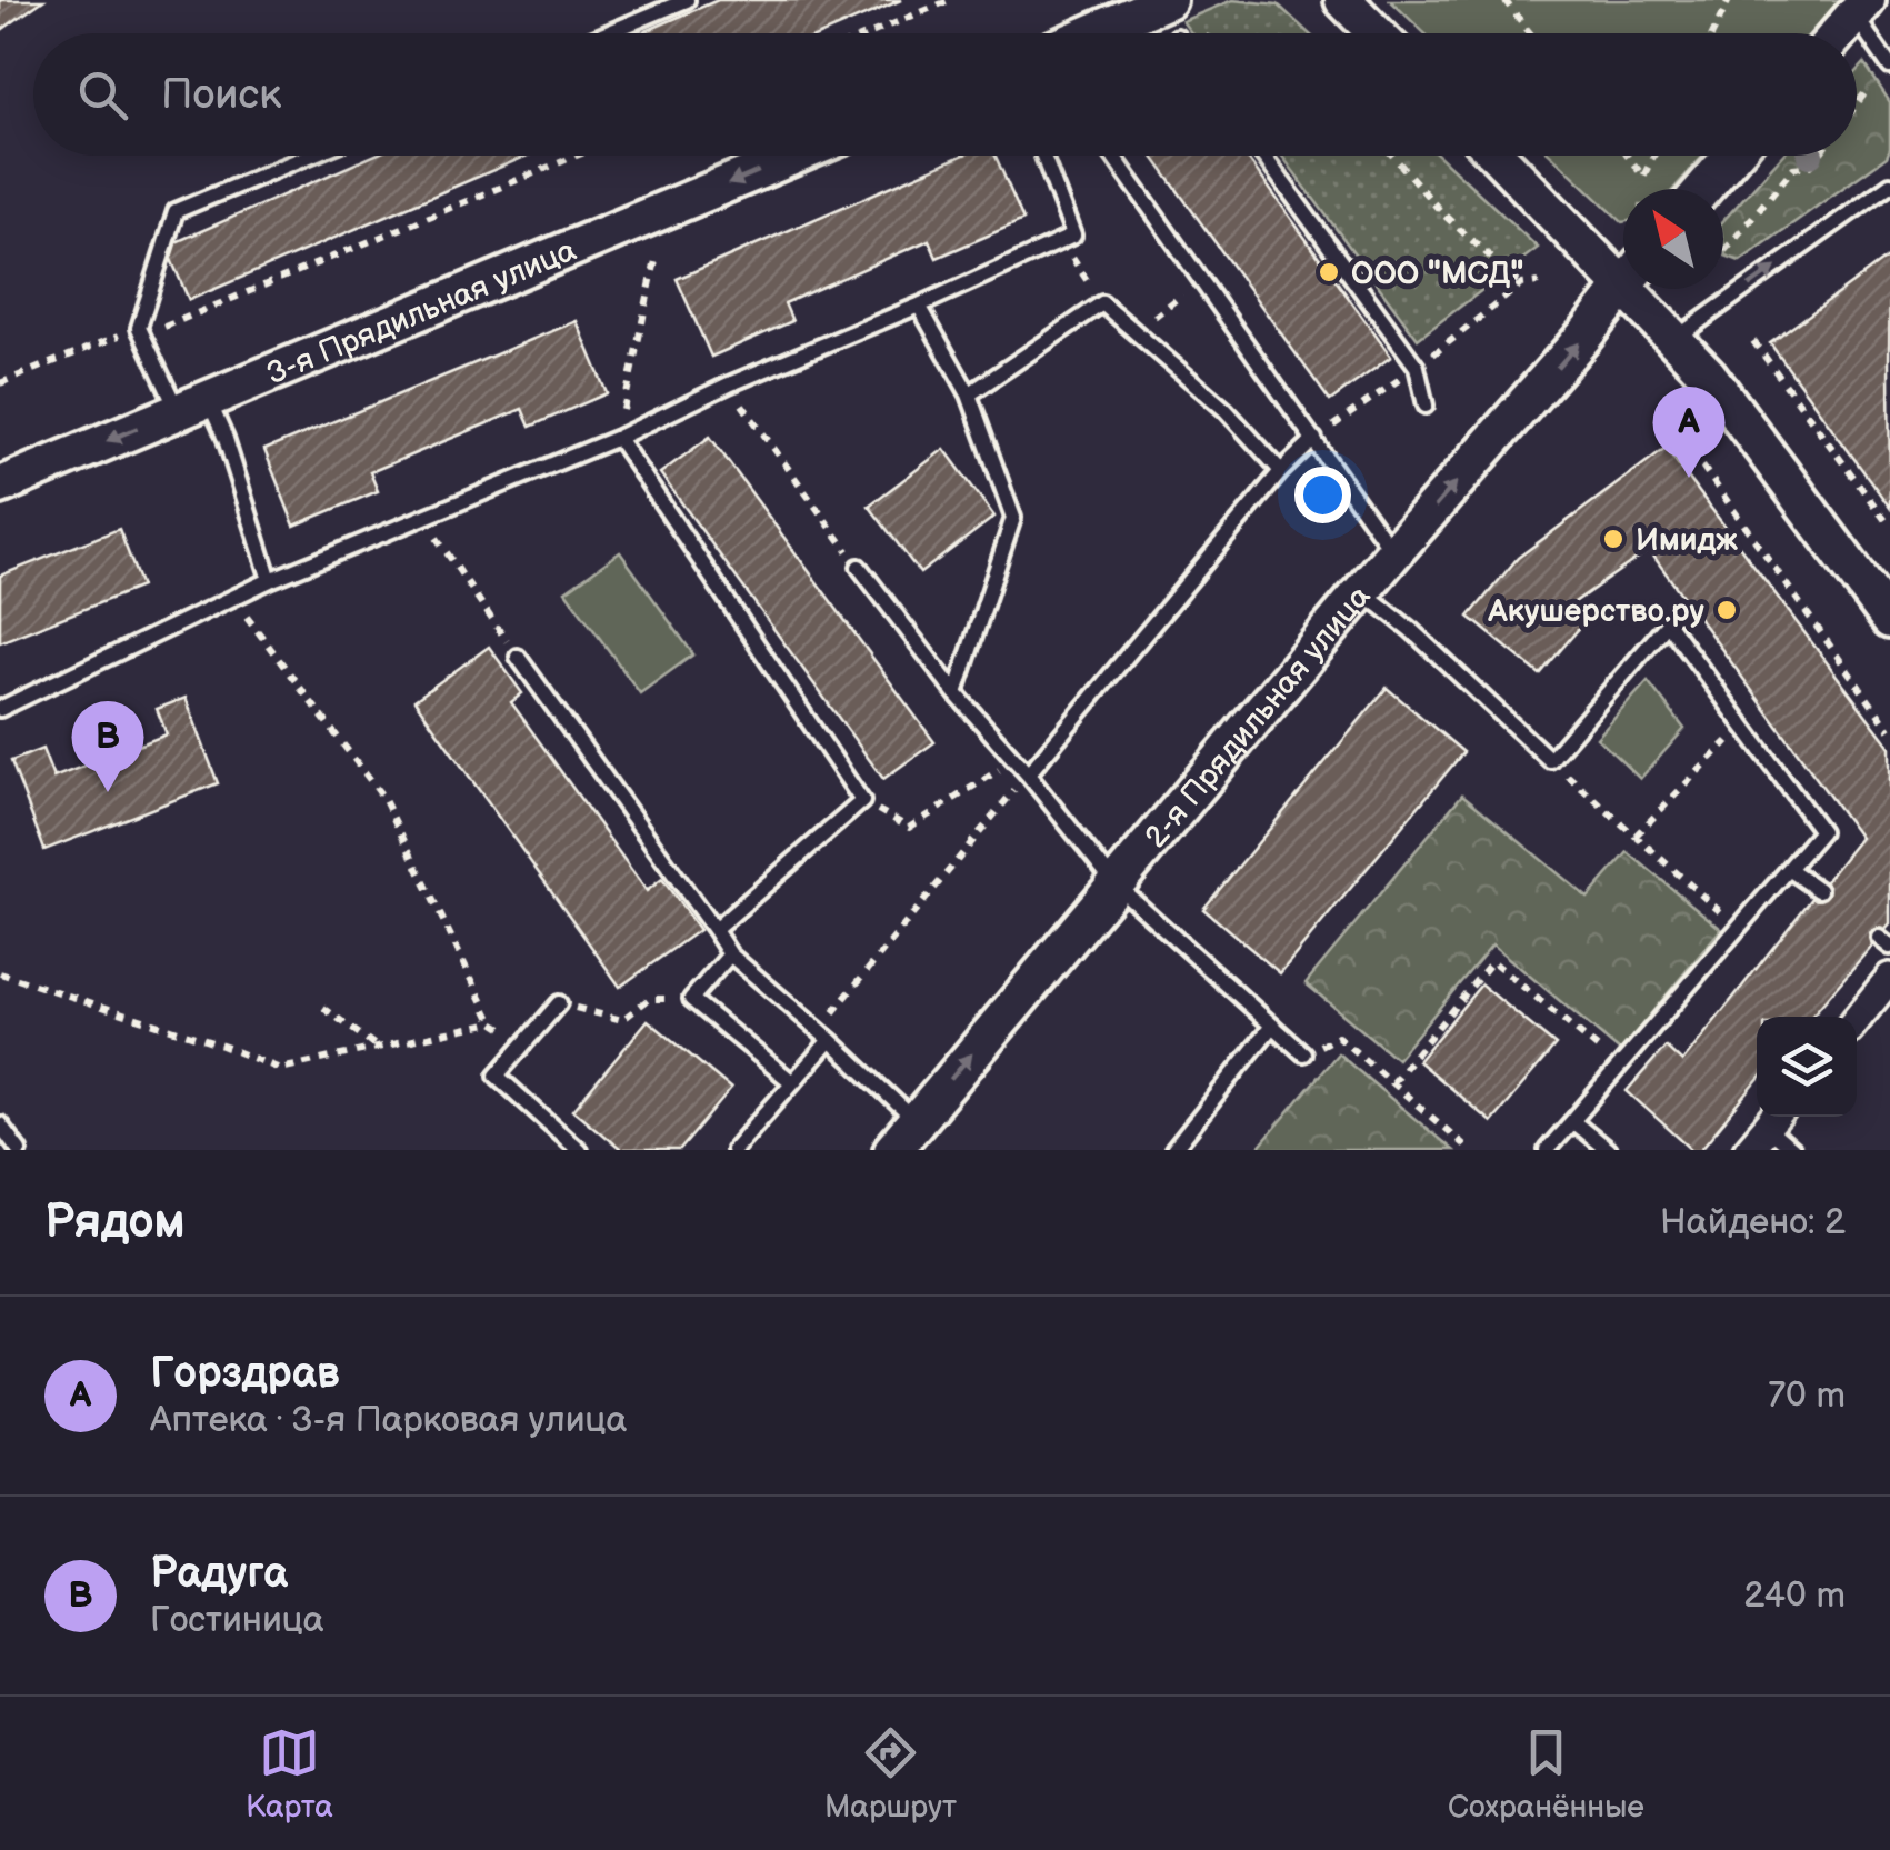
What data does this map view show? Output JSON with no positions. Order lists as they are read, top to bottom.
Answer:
{
  "streets": {
    "street": ["3-я Прядильная улица", "2-я Прядильная улица"]
  },
  "one_way": ["3-я Прядильная улица", "2-я Прядильная улица"],
  "places": ["ООО \"МСД\"", "Имидж", "Акушерство.ру"],
  "north": "top left",
  "page": {
    "search": "Поиск",
    "pins": ["A", "B"],
    "heading": ["Рядом", "Найдено: 2"],
    "list": [
      {
        "mark": "A",
        "name": "Горздрав",
        "note": "Аптека · 3-я Парковая улица",
        "value": "70 m"
      },
      {
        "mark": "B",
        "name": "Радуга",
        "note": "Гостиница",
        "value": "240 m"
      }
    ],
    "nav": ["Карта", "Маршрут", "Сохранённые"]
  }
}
